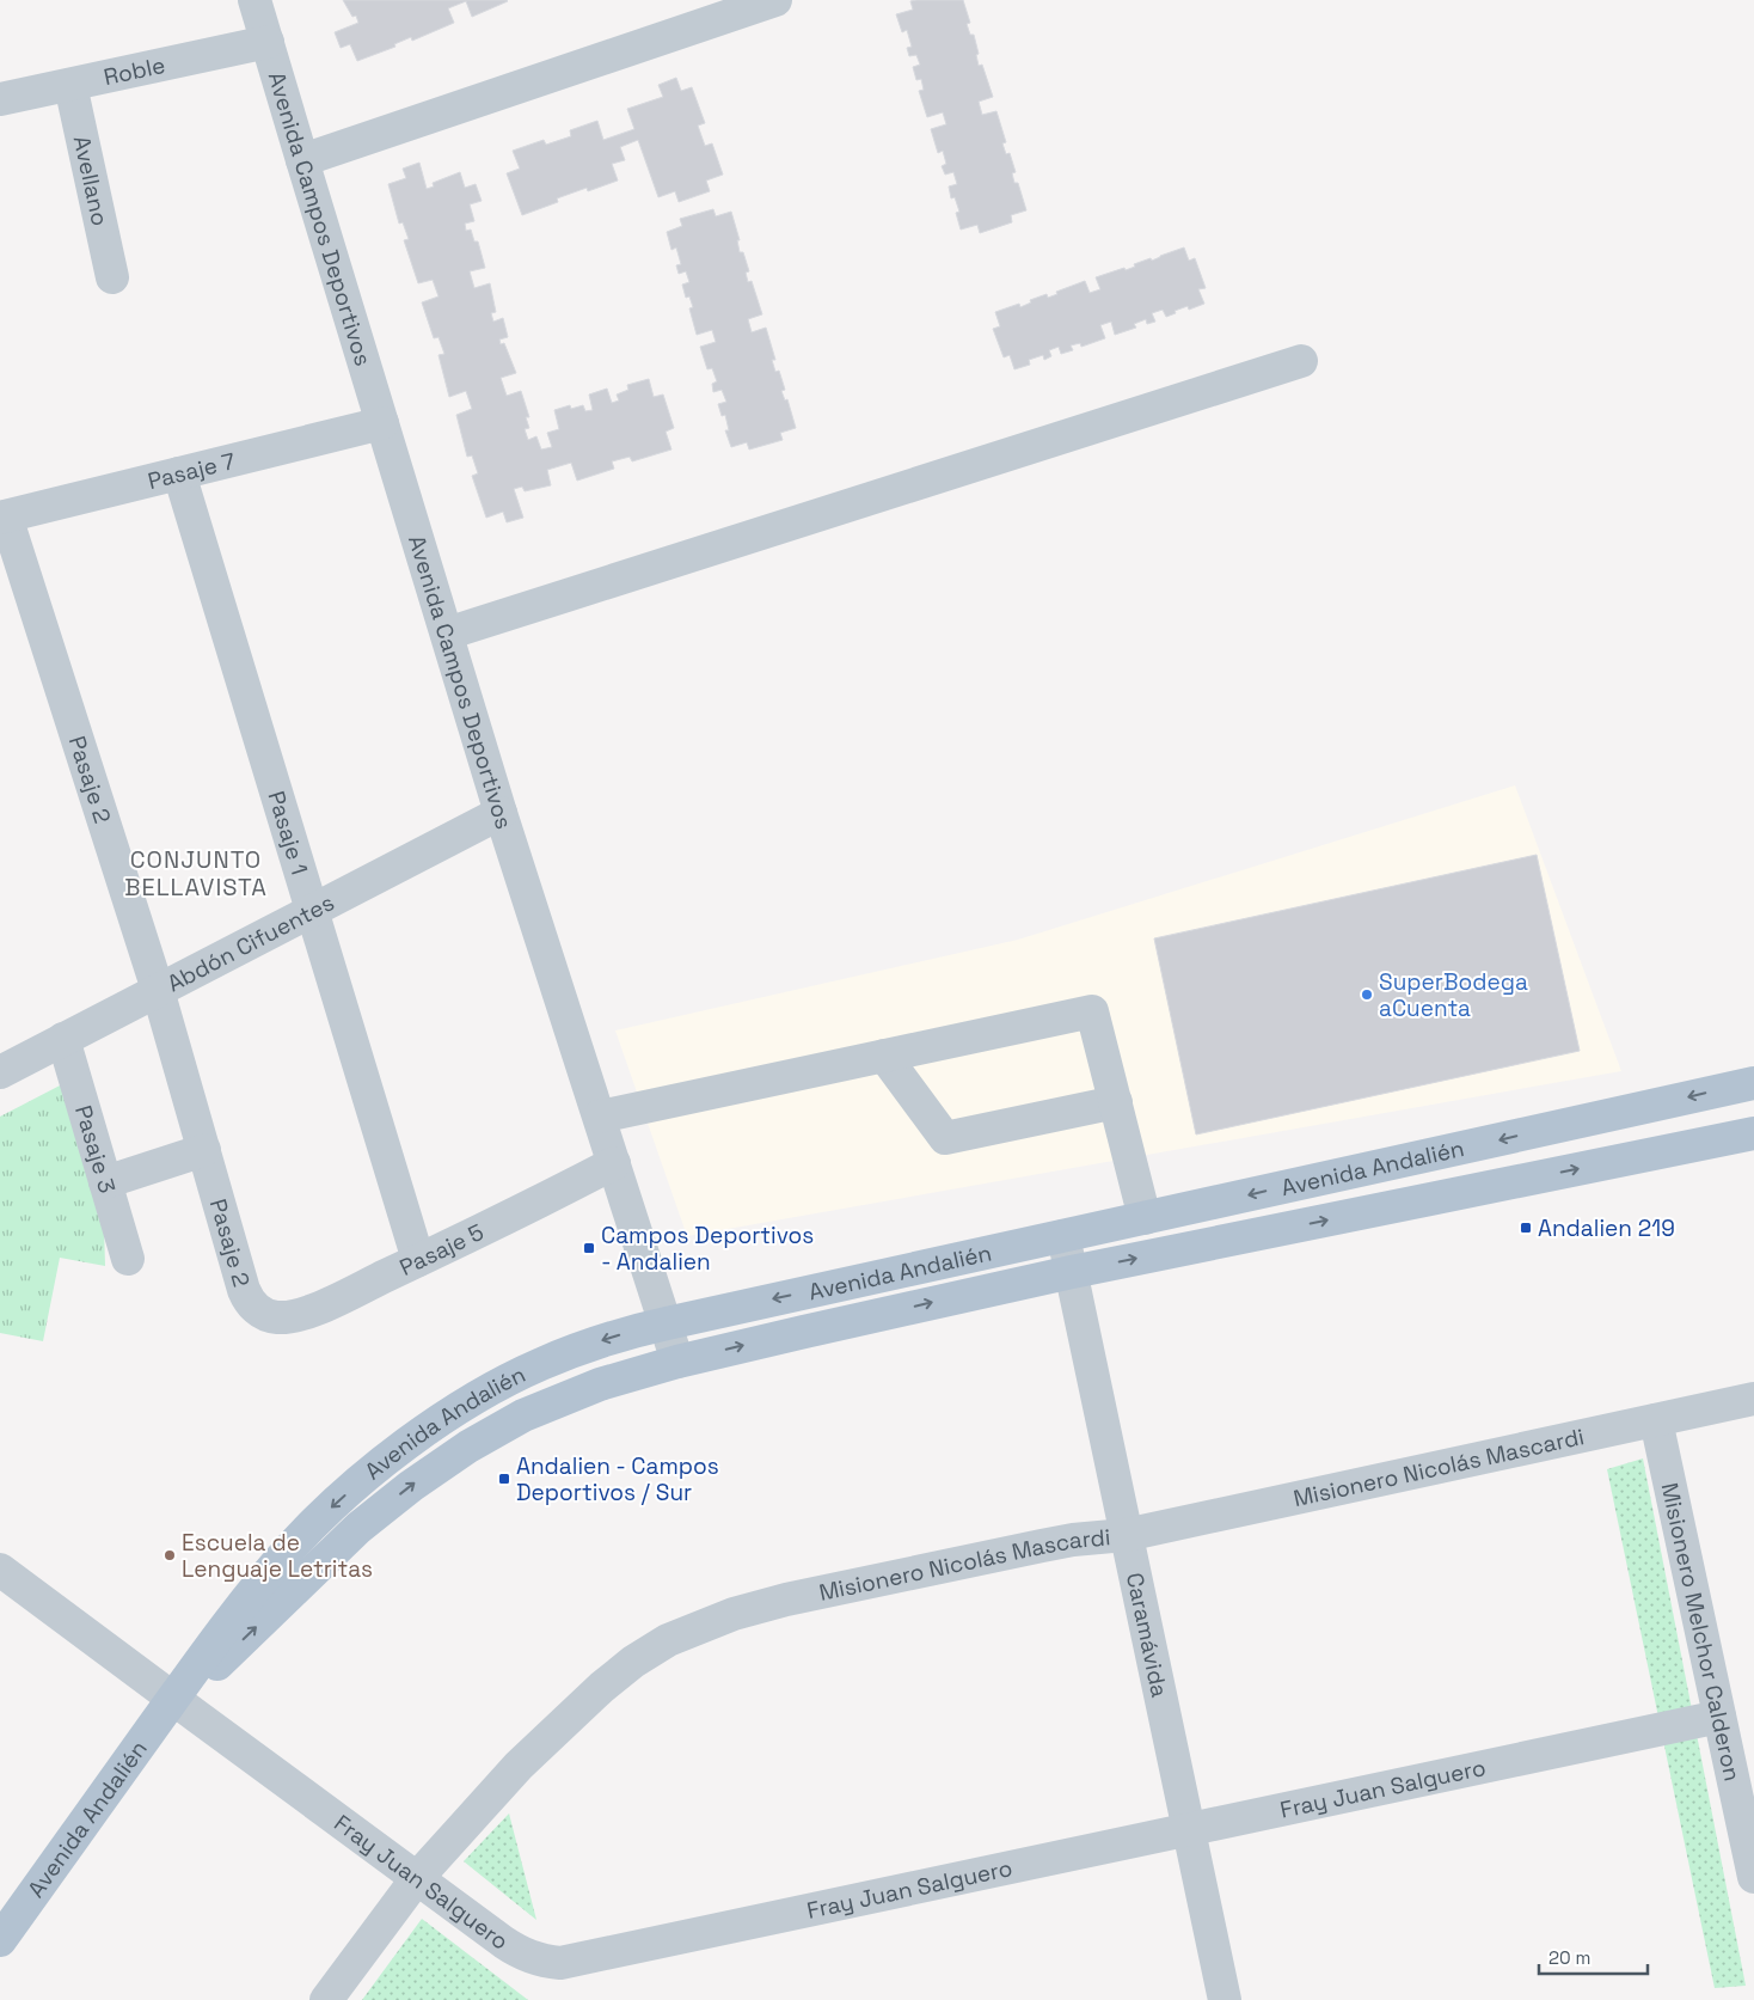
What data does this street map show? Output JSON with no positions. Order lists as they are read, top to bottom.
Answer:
{
  "streets": {
    "main road": ["Avenida Andalién"],
    "street": [
      "Roble",
      "Avellano",
      "Avenida Campos Deportivos",
      "Pasaje 7",
      "Pasaje 2",
      "Pasaje 1",
      "Abdón Cifuentes",
      "Pasaje 3",
      "Pasaje 5",
      "Misionero Nicolás Mascardi",
      "Misionero Melchor Calderon",
      "Caramávida",
      "Fray Juan Salguero"
    ]
  },
  "crossings": [
    ["Roble", "Avellano"],
    ["Roble", "Avenida Campos Deportivos"],
    ["Avenida Campos Deportivos", "Pasaje 7"],
    ["Avenida Campos Deportivos", "Abdón Cifuentes"],
    ["Avenida Campos Deportivos", "Avenida Andalién"],
    ["Avenida Campos Deportivos", "Pasaje 5"],
    ["Pasaje 7", "Pasaje 2"],
    ["Pasaje 7", "Pasaje 1"],
    ["Pasaje 2", "Abdón Cifuentes"],
    ["Pasaje 2", "Pasaje 5"],
    ["Pasaje 1", "Abdón Cifuentes"],
    ["Pasaje 1", "Pasaje 5"],
    ["Abdón Cifuentes", "Pasaje 3"],
    ["Avenida Andalién", "Caramávida"],
    ["Avenida Andalién", "Fray Juan Salguero"],
    ["Misionero Nicolás Mascardi", "Misionero Melchor Calderon"],
    ["Misionero Nicolás Mascardi", "Caramávida"],
    ["Misionero Nicolás Mascardi", "Fray Juan Salguero"],
    ["Misionero Melchor Calderon", "Fray Juan Salguero"],
    ["Caramávida", "Fray Juan Salguero"]
  ],
  "districts": ["CONJUNTO BELLAVISTA"],
  "places": {
    "other": ["SuperBodega aCuenta", "Escuela de Lenguaje Letritas"],
    "transit": ["Andalien 219", "Campos Deportivos - Andalien", "Andalien - Campos Deportivos / Sur"]
  },
  "scale_bar": "20 m"
}
